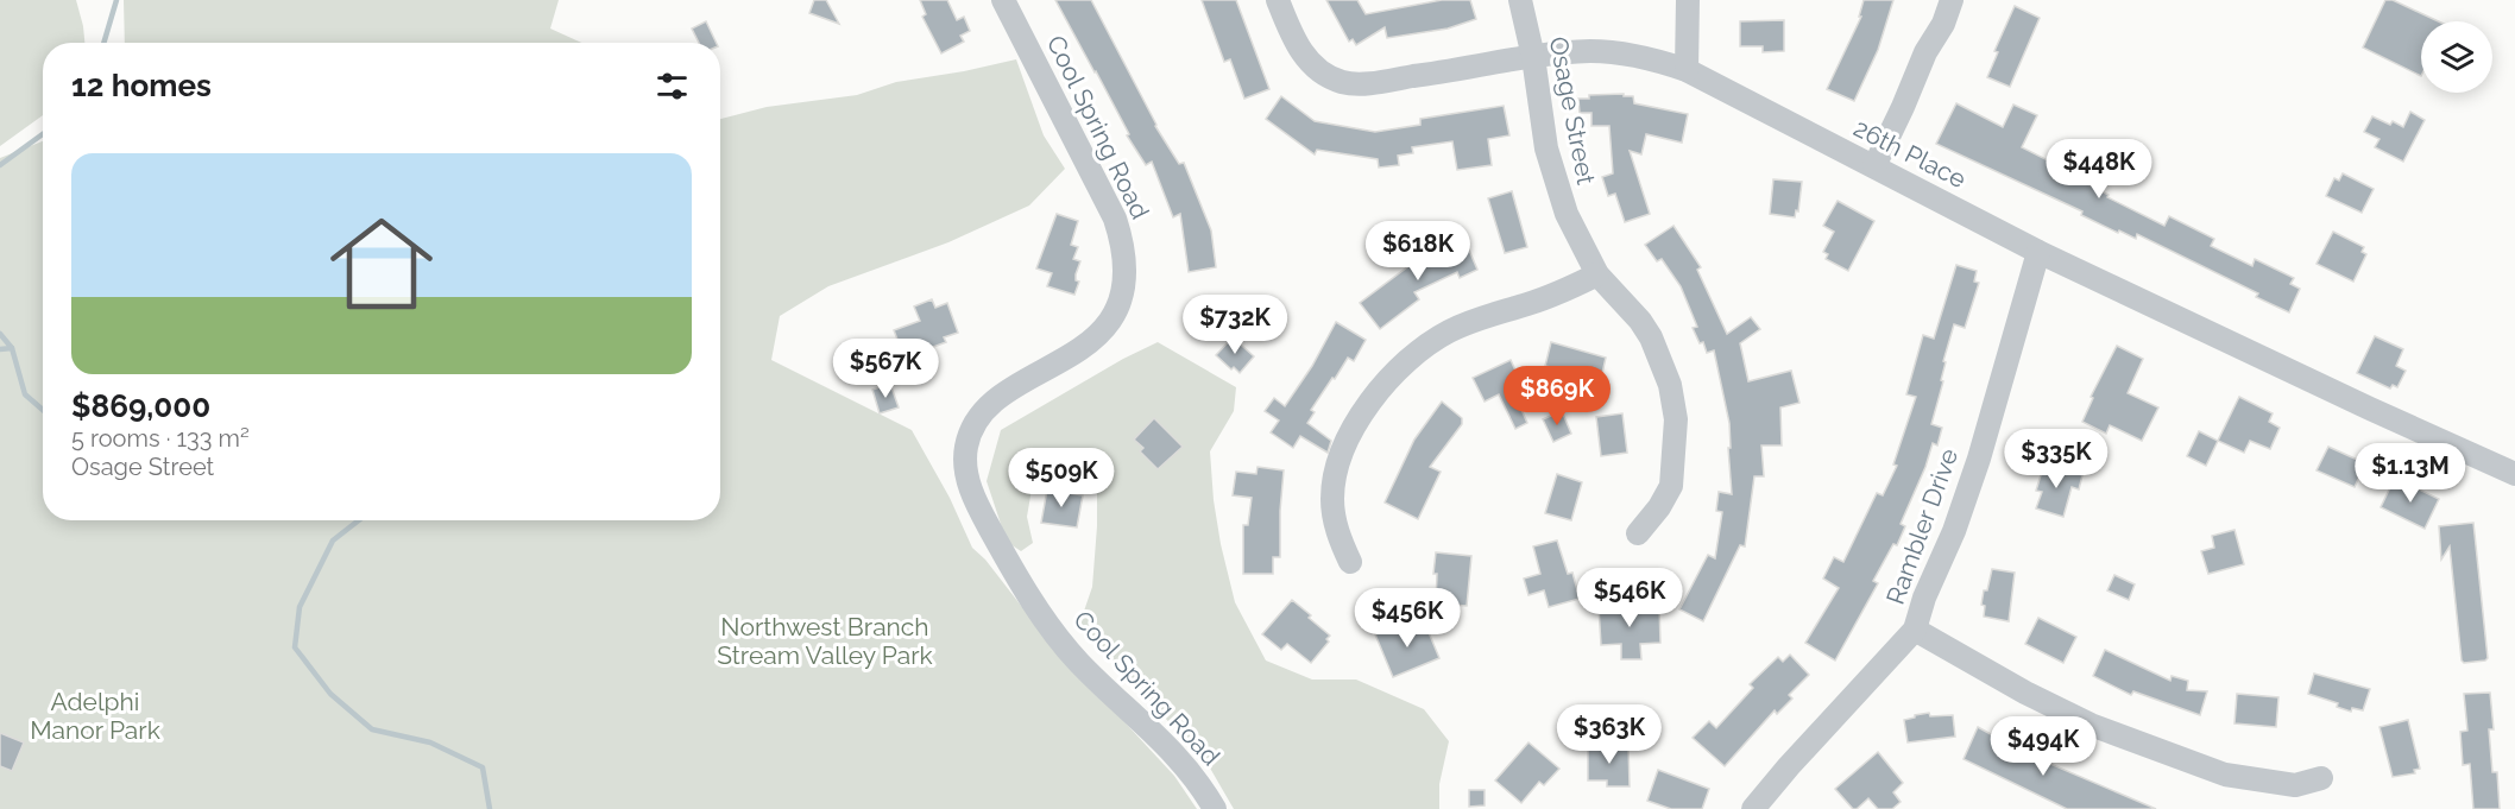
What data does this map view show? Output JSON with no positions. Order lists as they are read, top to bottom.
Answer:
{
  "streets": {
    "street": [
      "Osage Street",
      "Cool Spring Road",
      "26th Place",
      "Rambler Drive"
    ]
  },
  "crossings": [
    ["Osage Street", "26th Place"],
    ["26th Place", "Rambler Drive"]
  ],
  "parks": ["Northwest Branch Stream Valley Park", "Adelphi Manor Park"],
  "page": {
    "heading": "12 homes",
    "list": [
      {
        "name": "$869,000",
        "note": "5 rooms · 133 m² · Osage Street"
      }
    ],
    "price": [
      "$448K",
      "$618K",
      "$732K",
      "$567K",
      "$869K",
      "$335K",
      "$1.13M",
      "$509K",
      "$546K",
      "$456K",
      "$363K",
      "$494K"
    ]
  }
}
